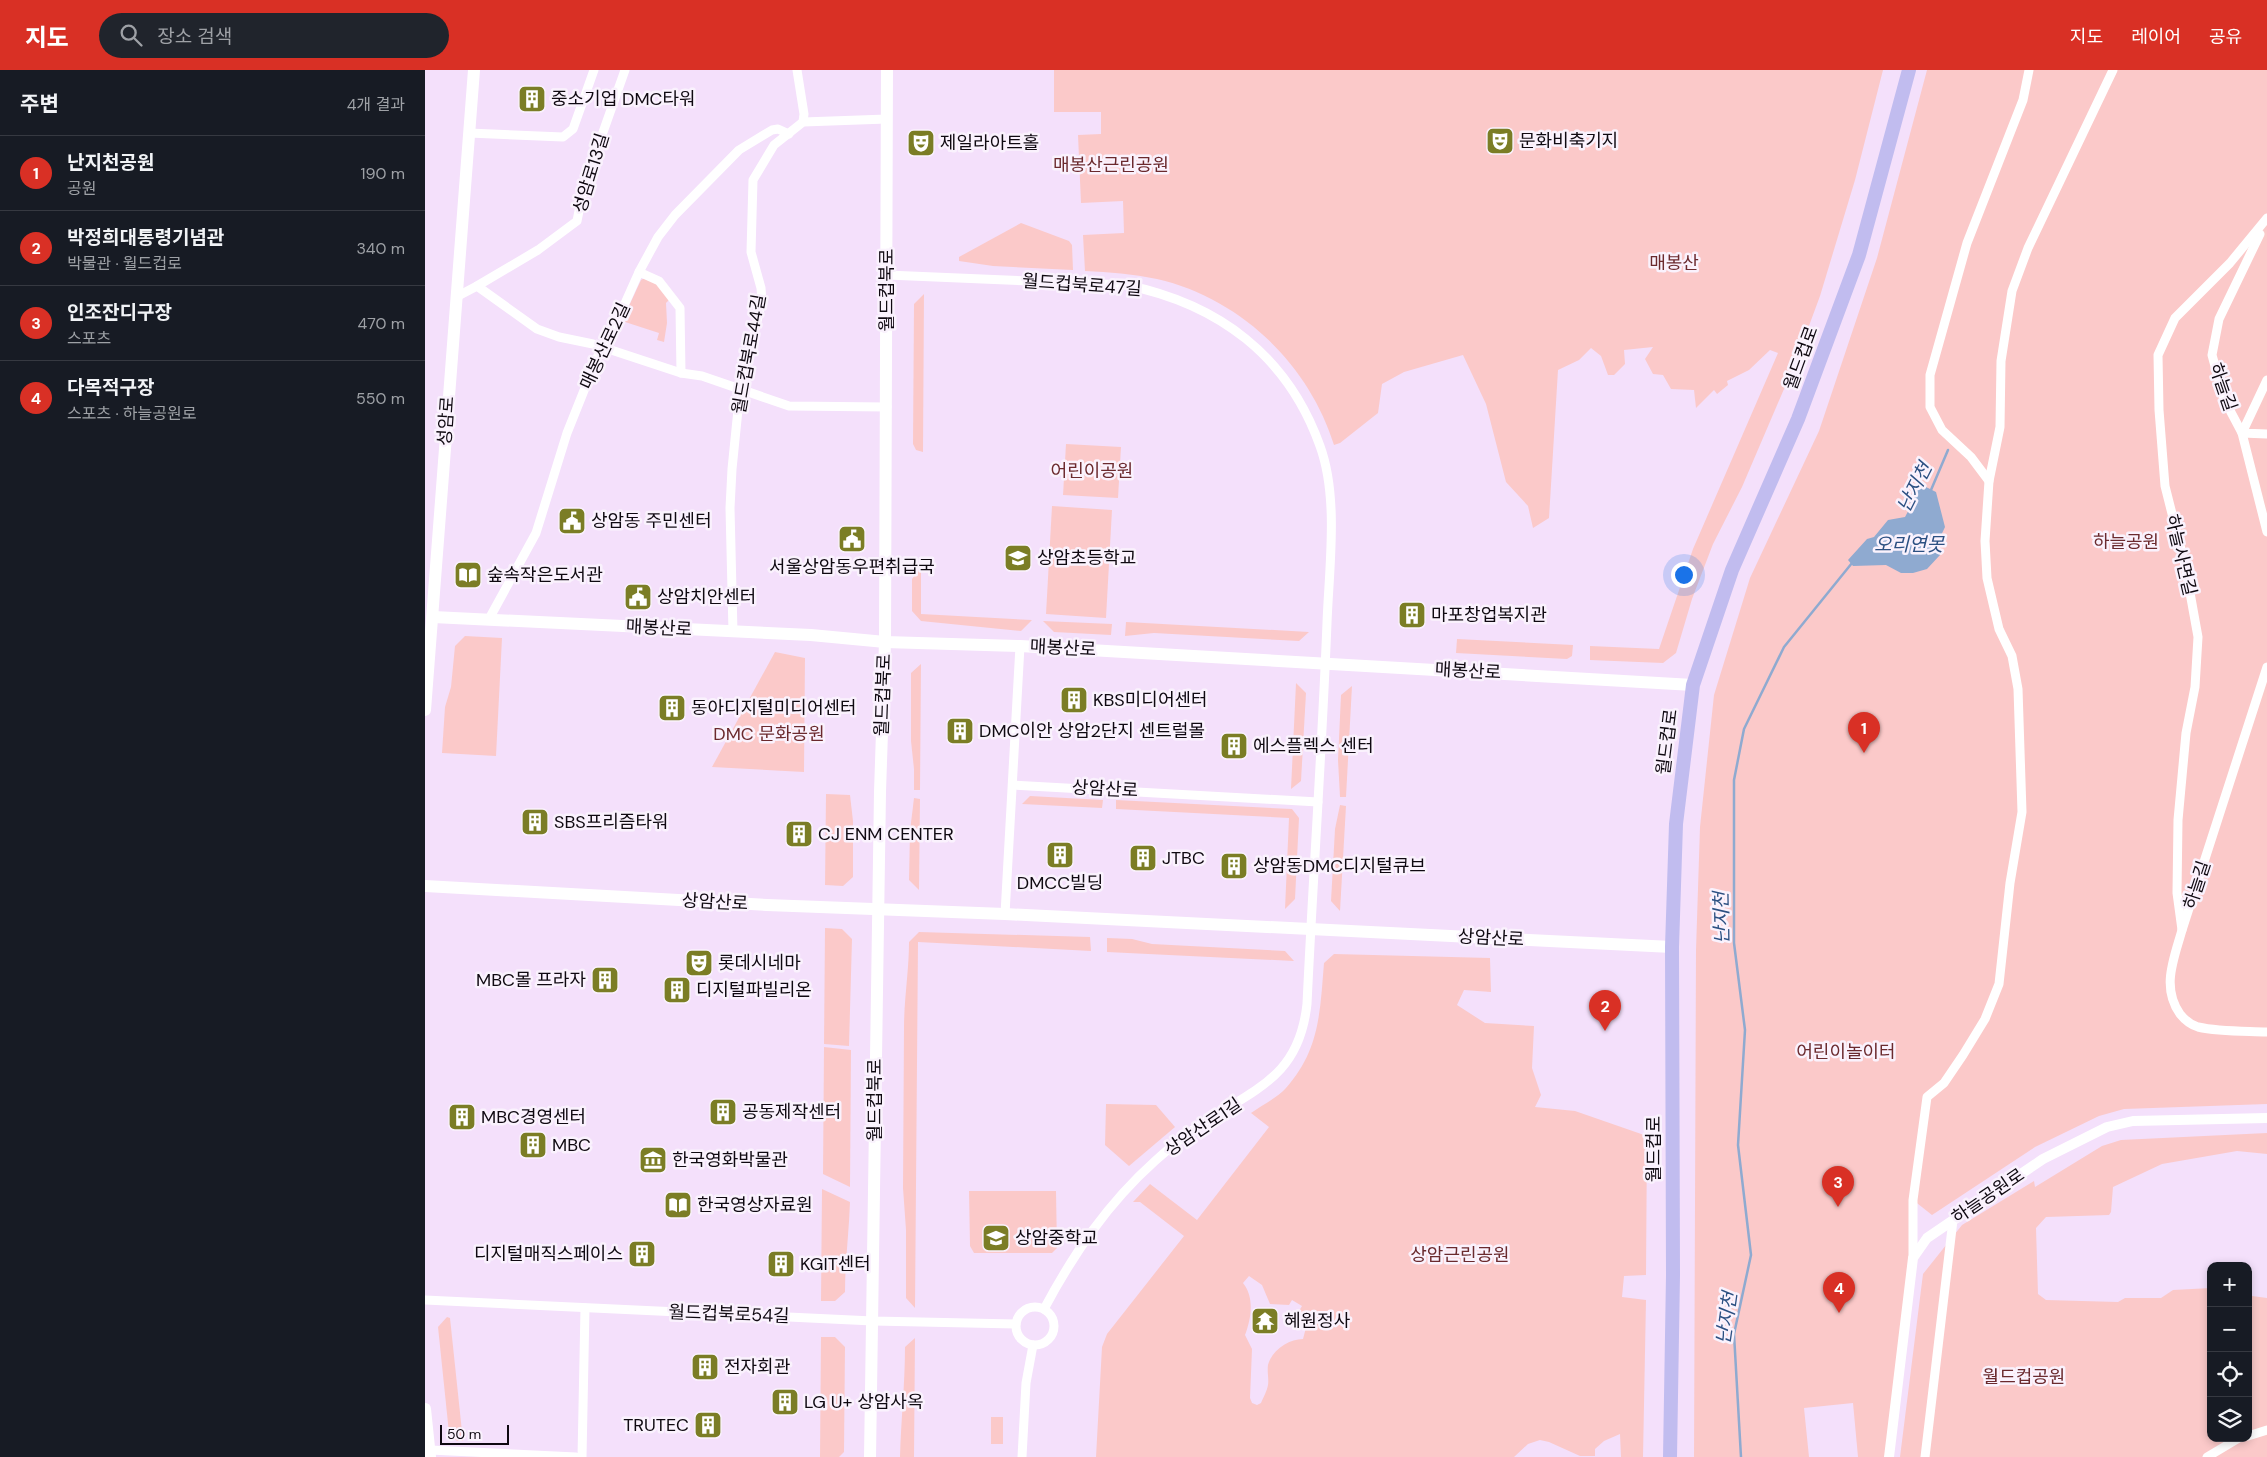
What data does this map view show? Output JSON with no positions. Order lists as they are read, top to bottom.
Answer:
{
  "streets": {
    "main road": [
      "월드컵북로",
      "월드컵로",
      "성암로",
      "매봉산로",
      "상암산로"
    ],
    "street": [
      "성암로13길",
      "월드컵북로47길",
      "매봉산로2길",
      "월드컵북로44길",
      "하늘길",
      "하늘사면길",
      "상암산로1길",
      "하늘공원로",
      "월드컵북로54길"
    ]
  },
  "crossings": [
    ["성암로13길", "성암로"],
    ["월드컵북로47길", "월드컵북로"],
    ["월드컵북로47길", "매봉산로"],
    ["월드컵북로", "매봉산로"],
    ["월드컵북로", "상암산로"],
    ["월드컵북로", "월드컵북로54길"],
    ["매봉산로2길", "월드컵북로44길"],
    ["매봉산로2길", "매봉산로"],
    ["월드컵북로44길", "매봉산로"],
    ["월드컵로", "매봉산로"],
    ["월드컵로", "상암산로"],
    ["하늘길", "하늘사면길"],
    ["성암로", "매봉산로"],
    ["상암산로", "상암산로1길"]
  ],
  "water": ["난지천", "오리연못"],
  "parks": [
    "매봉산근린공원",
    "매봉산",
    "어린이공원",
    "하늘공원",
    "DMC 문화공원",
    "어린이놀이터",
    "상암근린공원",
    "월드컵공원"
  ],
  "places": {
    "building": [
      "중소기업 DMC타워",
      "마포창업복지관",
      "KBS미디어센터",
      "동아디지털미디어센터",
      "DMC이안 상암2단지 센트럴몰",
      "에스플렉스 센터",
      "SBS프리즘타워",
      "CJ ENM CENTER",
      "DMCC빌딩",
      "JTBC",
      "상암동DMC디지털큐브",
      "MBC몰 프라자",
      "디지털파빌리온",
      "공동제작센터",
      "MBC경영센터",
      "MBC",
      "디지털매직스페이스",
      "KGIT센터",
      "전자회관",
      "LG U+ 상암사옥",
      "TRUTEC"
    ],
    "theatre": ["문화비축기지", "제일라아트홀", "롯데시네마"],
    "public building": ["상암동 주민센터", "서울상암동우편취급국", "상암치안센터"],
    "school or university": ["상암초등학교", "상암중학교"],
    "library": ["숲속작은도서관", "한국영상자료원"],
    "museum": ["한국영화박물관"],
    "temple": ["혜원정사"]
  },
  "scale_bar": "50 m",
  "page": {
    "header": "지도",
    "search": "장소 검색",
    "nav": ["지도", "레이어", "공유"],
    "heading": ["주변", "4개 결과"],
    "list": [
      {
        "mark": "1",
        "name": "난지천공원",
        "note": "공원",
        "value": "190 m"
      },
      {
        "mark": "2",
        "name": "박정희대통령기념관",
        "note": "박물관 · 월드컵로",
        "value": "340 m"
      },
      {
        "mark": "3",
        "name": "인조잔디구장",
        "note": "스포츠",
        "value": "470 m"
      },
      {
        "mark": "4",
        "name": "다목적구장",
        "note": "스포츠 · 하늘공원로",
        "value": "550 m"
      }
    ],
    "pins": [
      "1",
      "2",
      "3",
      "4"
    ],
    "map_buttons": ["+", "−"],
    "scale": "50 m"
  }
}
